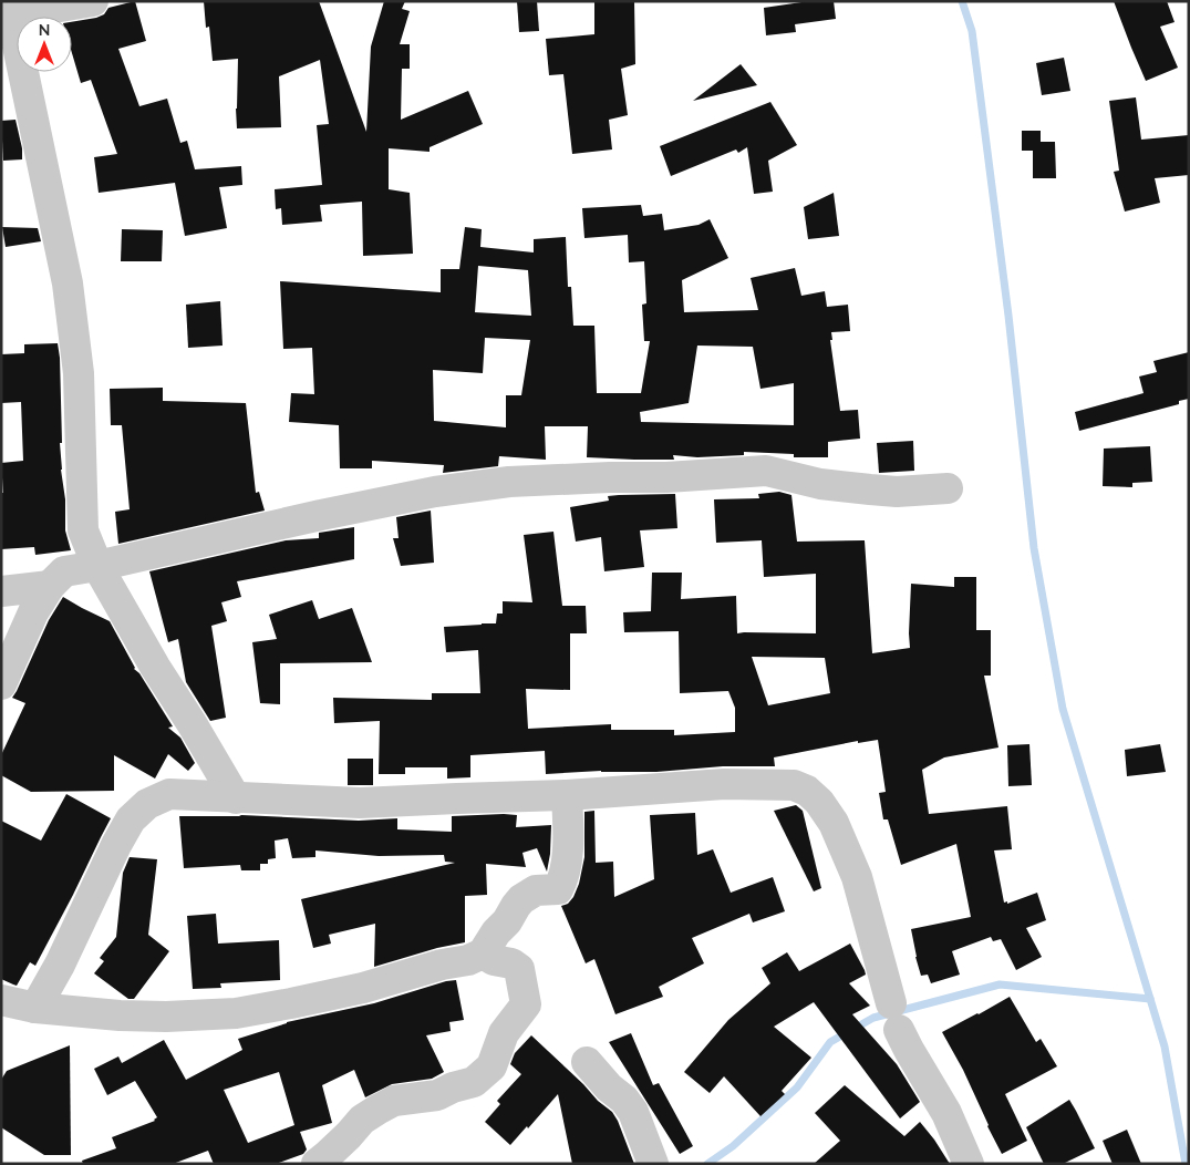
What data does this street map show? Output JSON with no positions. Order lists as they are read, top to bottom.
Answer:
{
  "north": "top"
}
